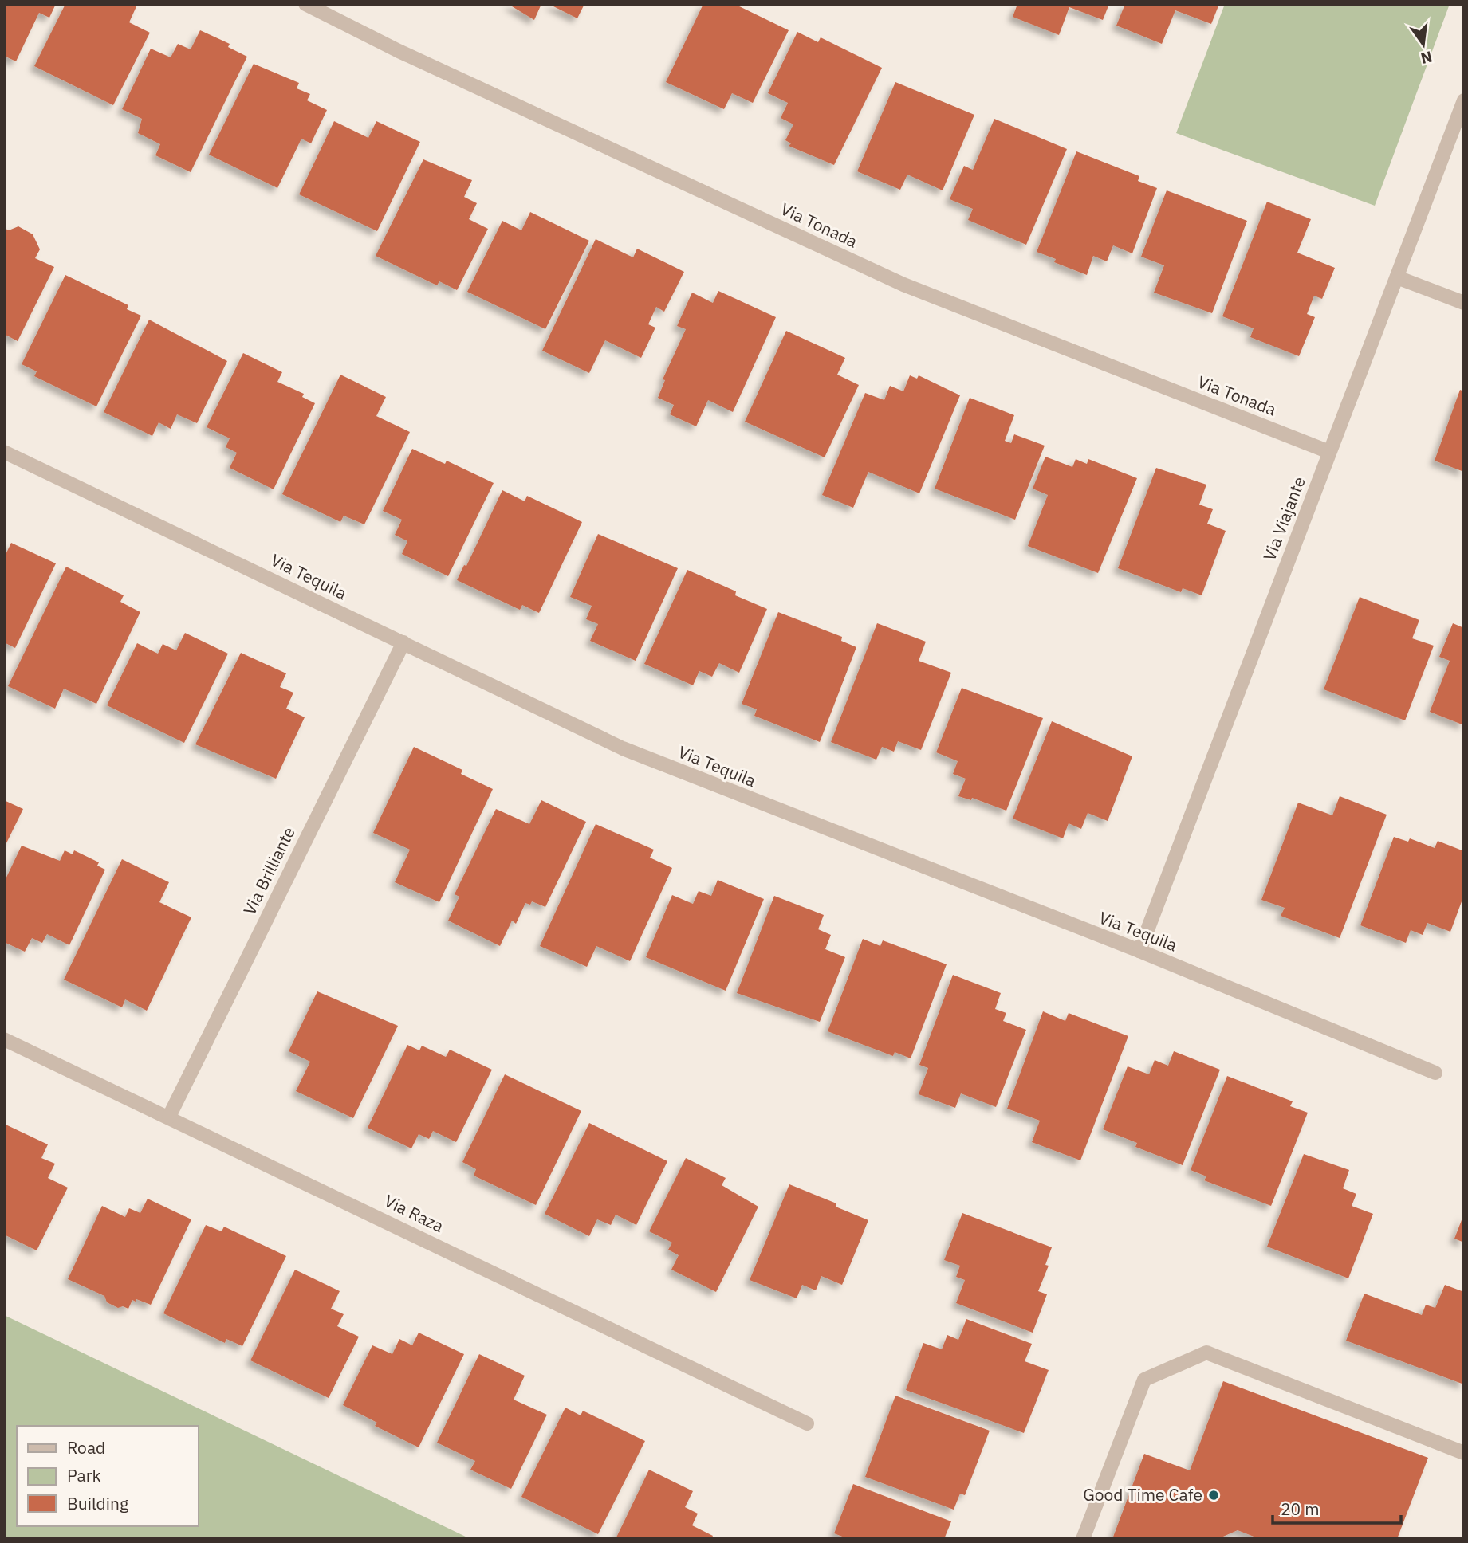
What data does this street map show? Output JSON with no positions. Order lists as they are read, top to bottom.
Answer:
{
  "streets": {
    "street": [
      "Via Tonada",
      "Via Viajante",
      "Via Tequila",
      "Via Brilliante",
      "Via Raza"
    ]
  },
  "crossings": [
    ["Via Tonada", "Via Viajante"],
    ["Via Viajante", "Via Tequila"],
    ["Via Tequila", "Via Brilliante"],
    ["Via Brilliante", "Via Raza"]
  ],
  "places": ["Good Time Cafe"],
  "legend": ["Road", "Park", "Building"],
  "scale_bar": "20 m",
  "north": "bottom"
}
